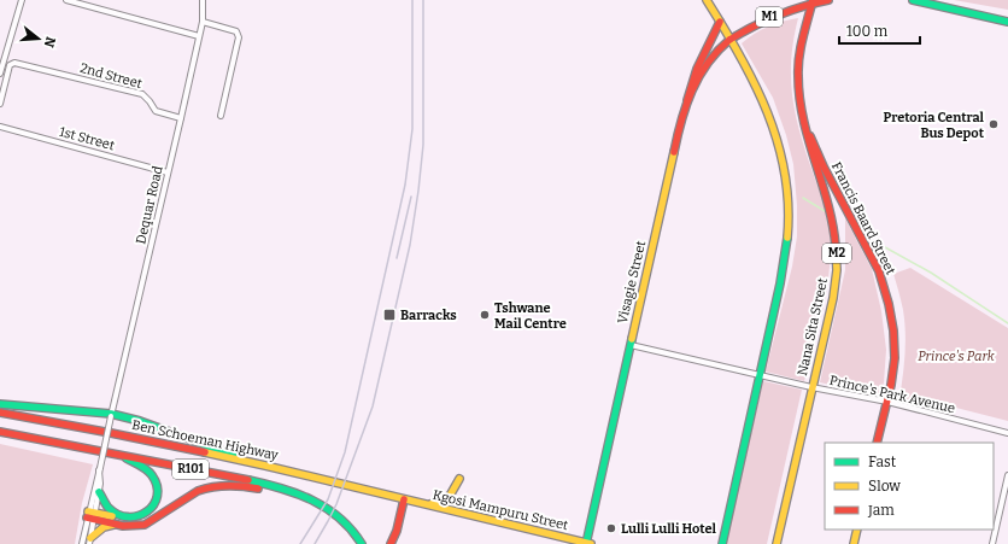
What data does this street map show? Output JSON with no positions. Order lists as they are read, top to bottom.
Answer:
{
  "streets": {
    "main road": [
      "M1",
      "Francis Baard Street",
      "M2",
      "Visagie Street",
      "Nana Sita Street",
      "Ben Schoeman Highway",
      "R101",
      "Kgosi Mampuru Street"
    ],
    "street": [
      "2nd Street",
      "1st Street",
      "Dequar Road",
      "Prince's Park Avenue"
    ]
  },
  "crossings": [
    ["M1", "Visagie Street"],
    ["M1", "Nana Sita Street"],
    ["2nd Street", "Dequar Road"],
    ["1st Street", "Dequar Road"],
    ["Francis Baard Street", "Nana Sita Street"],
    ["Francis Baard Street", "Prince's Park Avenue"],
    ["Visagie Street", "Prince's Park Avenue"],
    ["Visagie Street", "Kgosi Mampuru Street"],
    ["Nana Sita Street", "Prince's Park Avenue"],
    ["Ben Schoeman Highway", "Kgosi Mampuru Street"]
  ],
  "parks": ["Prince's Park"],
  "places": {
    "other": ["Pretoria Central Bus Depot", "Tshwane Mail Centre", "Lulli Lulli Hotel"],
    "transit": ["Barracks"]
  },
  "legend": ["Fast", "Slow", "Jam"],
  "scale_bar": "100 m",
  "north": "right"
}
